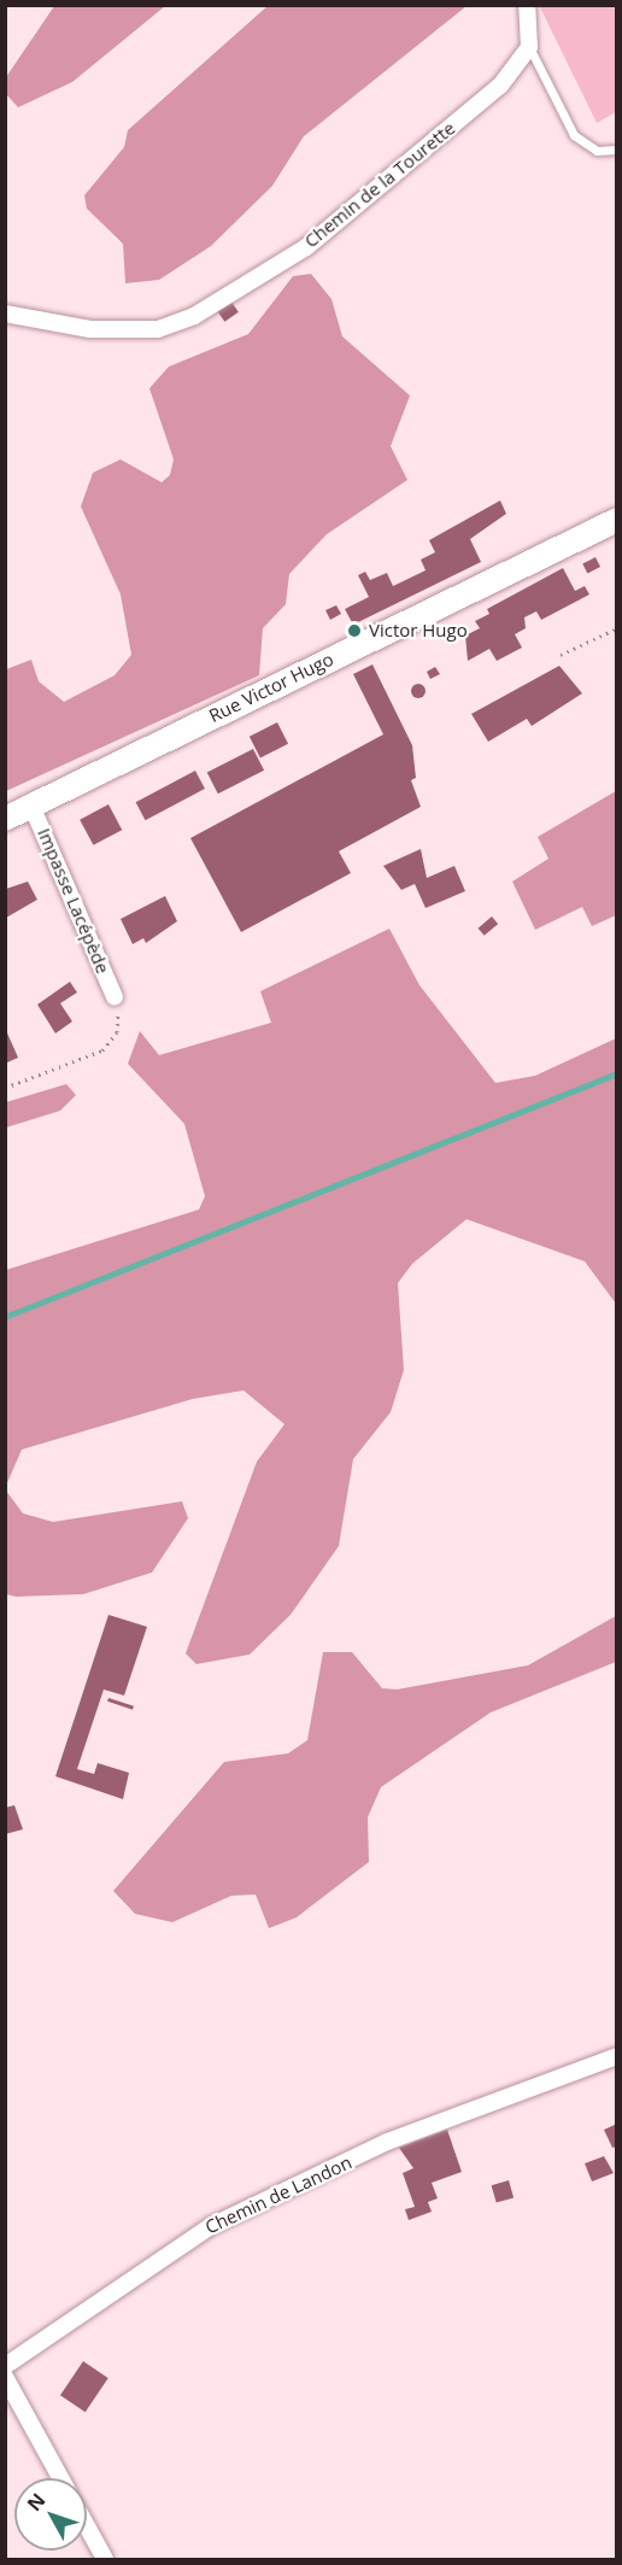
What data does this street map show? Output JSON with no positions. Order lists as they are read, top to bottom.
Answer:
{
  "streets": {
    "main road": ["Rue Victor Hugo"],
    "street": ["Chemin de la Tourette", "Impasse Lacépède", "Chemin de Landon"]
  },
  "crossings": [
    ["Rue Victor Hugo", "Impasse Lacépède"]
  ],
  "places": ["Victor Hugo"],
  "north": "top left"
}
